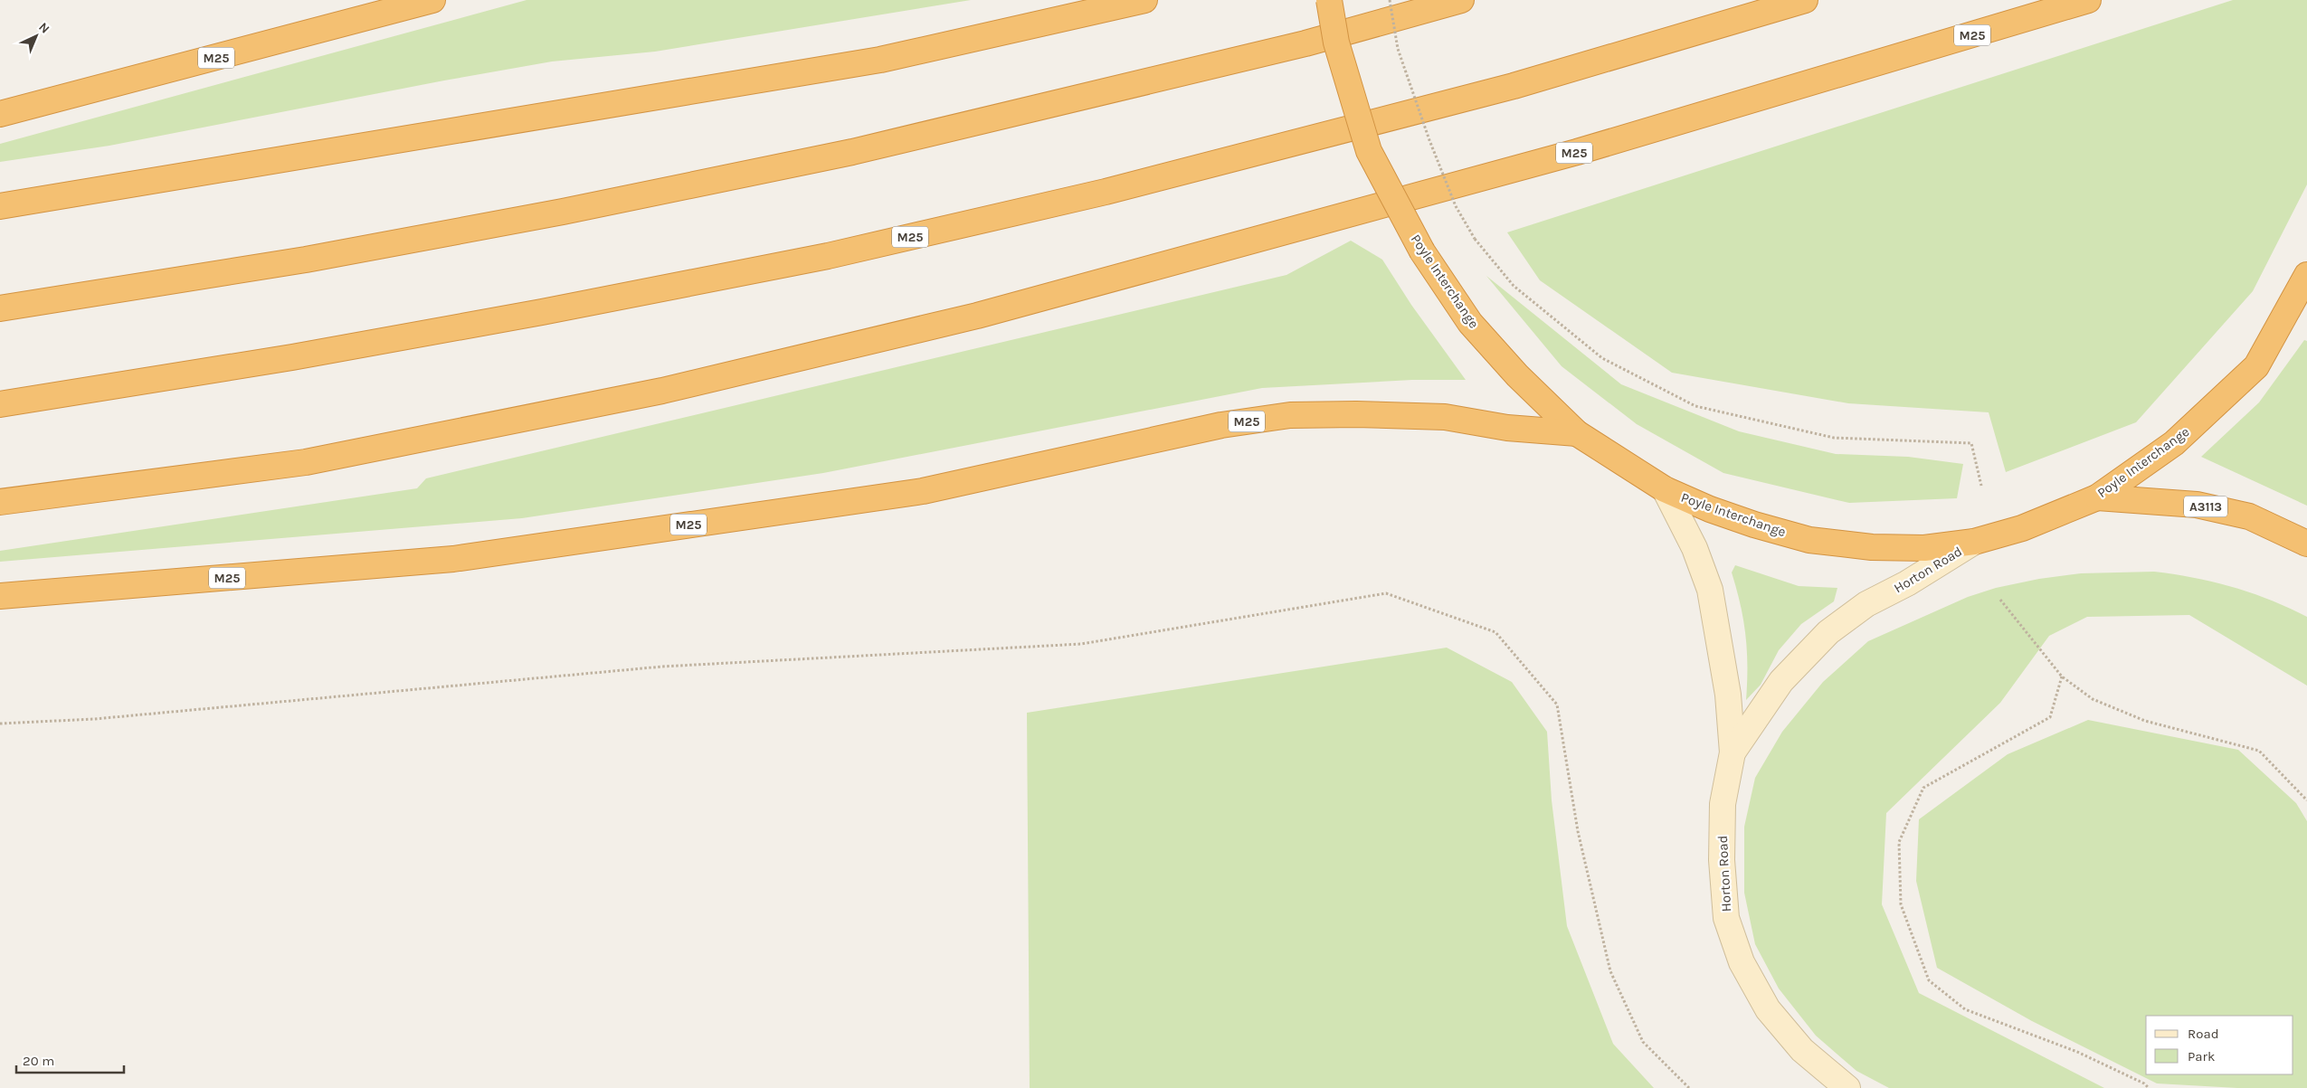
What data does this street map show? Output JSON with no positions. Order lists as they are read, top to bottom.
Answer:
{
  "streets": {
    "highway": ["M25", "Poyle Interchange", "A3113"],
    "street": ["Horton Road"]
  },
  "crossings": [
    ["M25", "Poyle Interchange"],
    ["Poyle Interchange", "A3113"],
    ["Poyle Interchange", "Horton Road"]
  ],
  "legend": ["Road", "Park"],
  "scale_bar": "20 m",
  "north": "top right"
}
